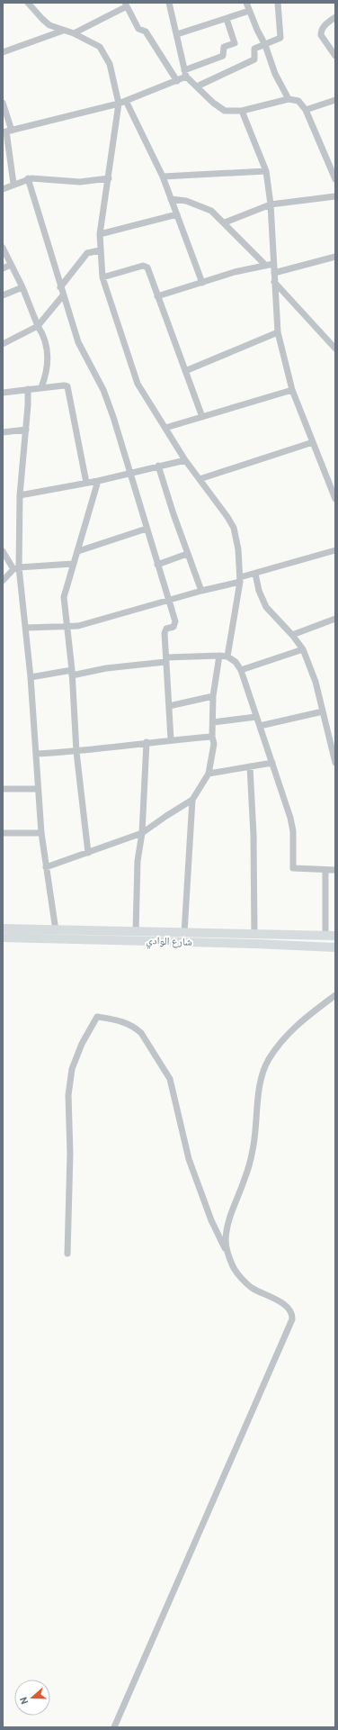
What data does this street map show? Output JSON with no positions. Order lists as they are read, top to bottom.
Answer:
{
  "streets": {
    "main road": ["شارع الوادي"]
  },
  "north": "left"
}
